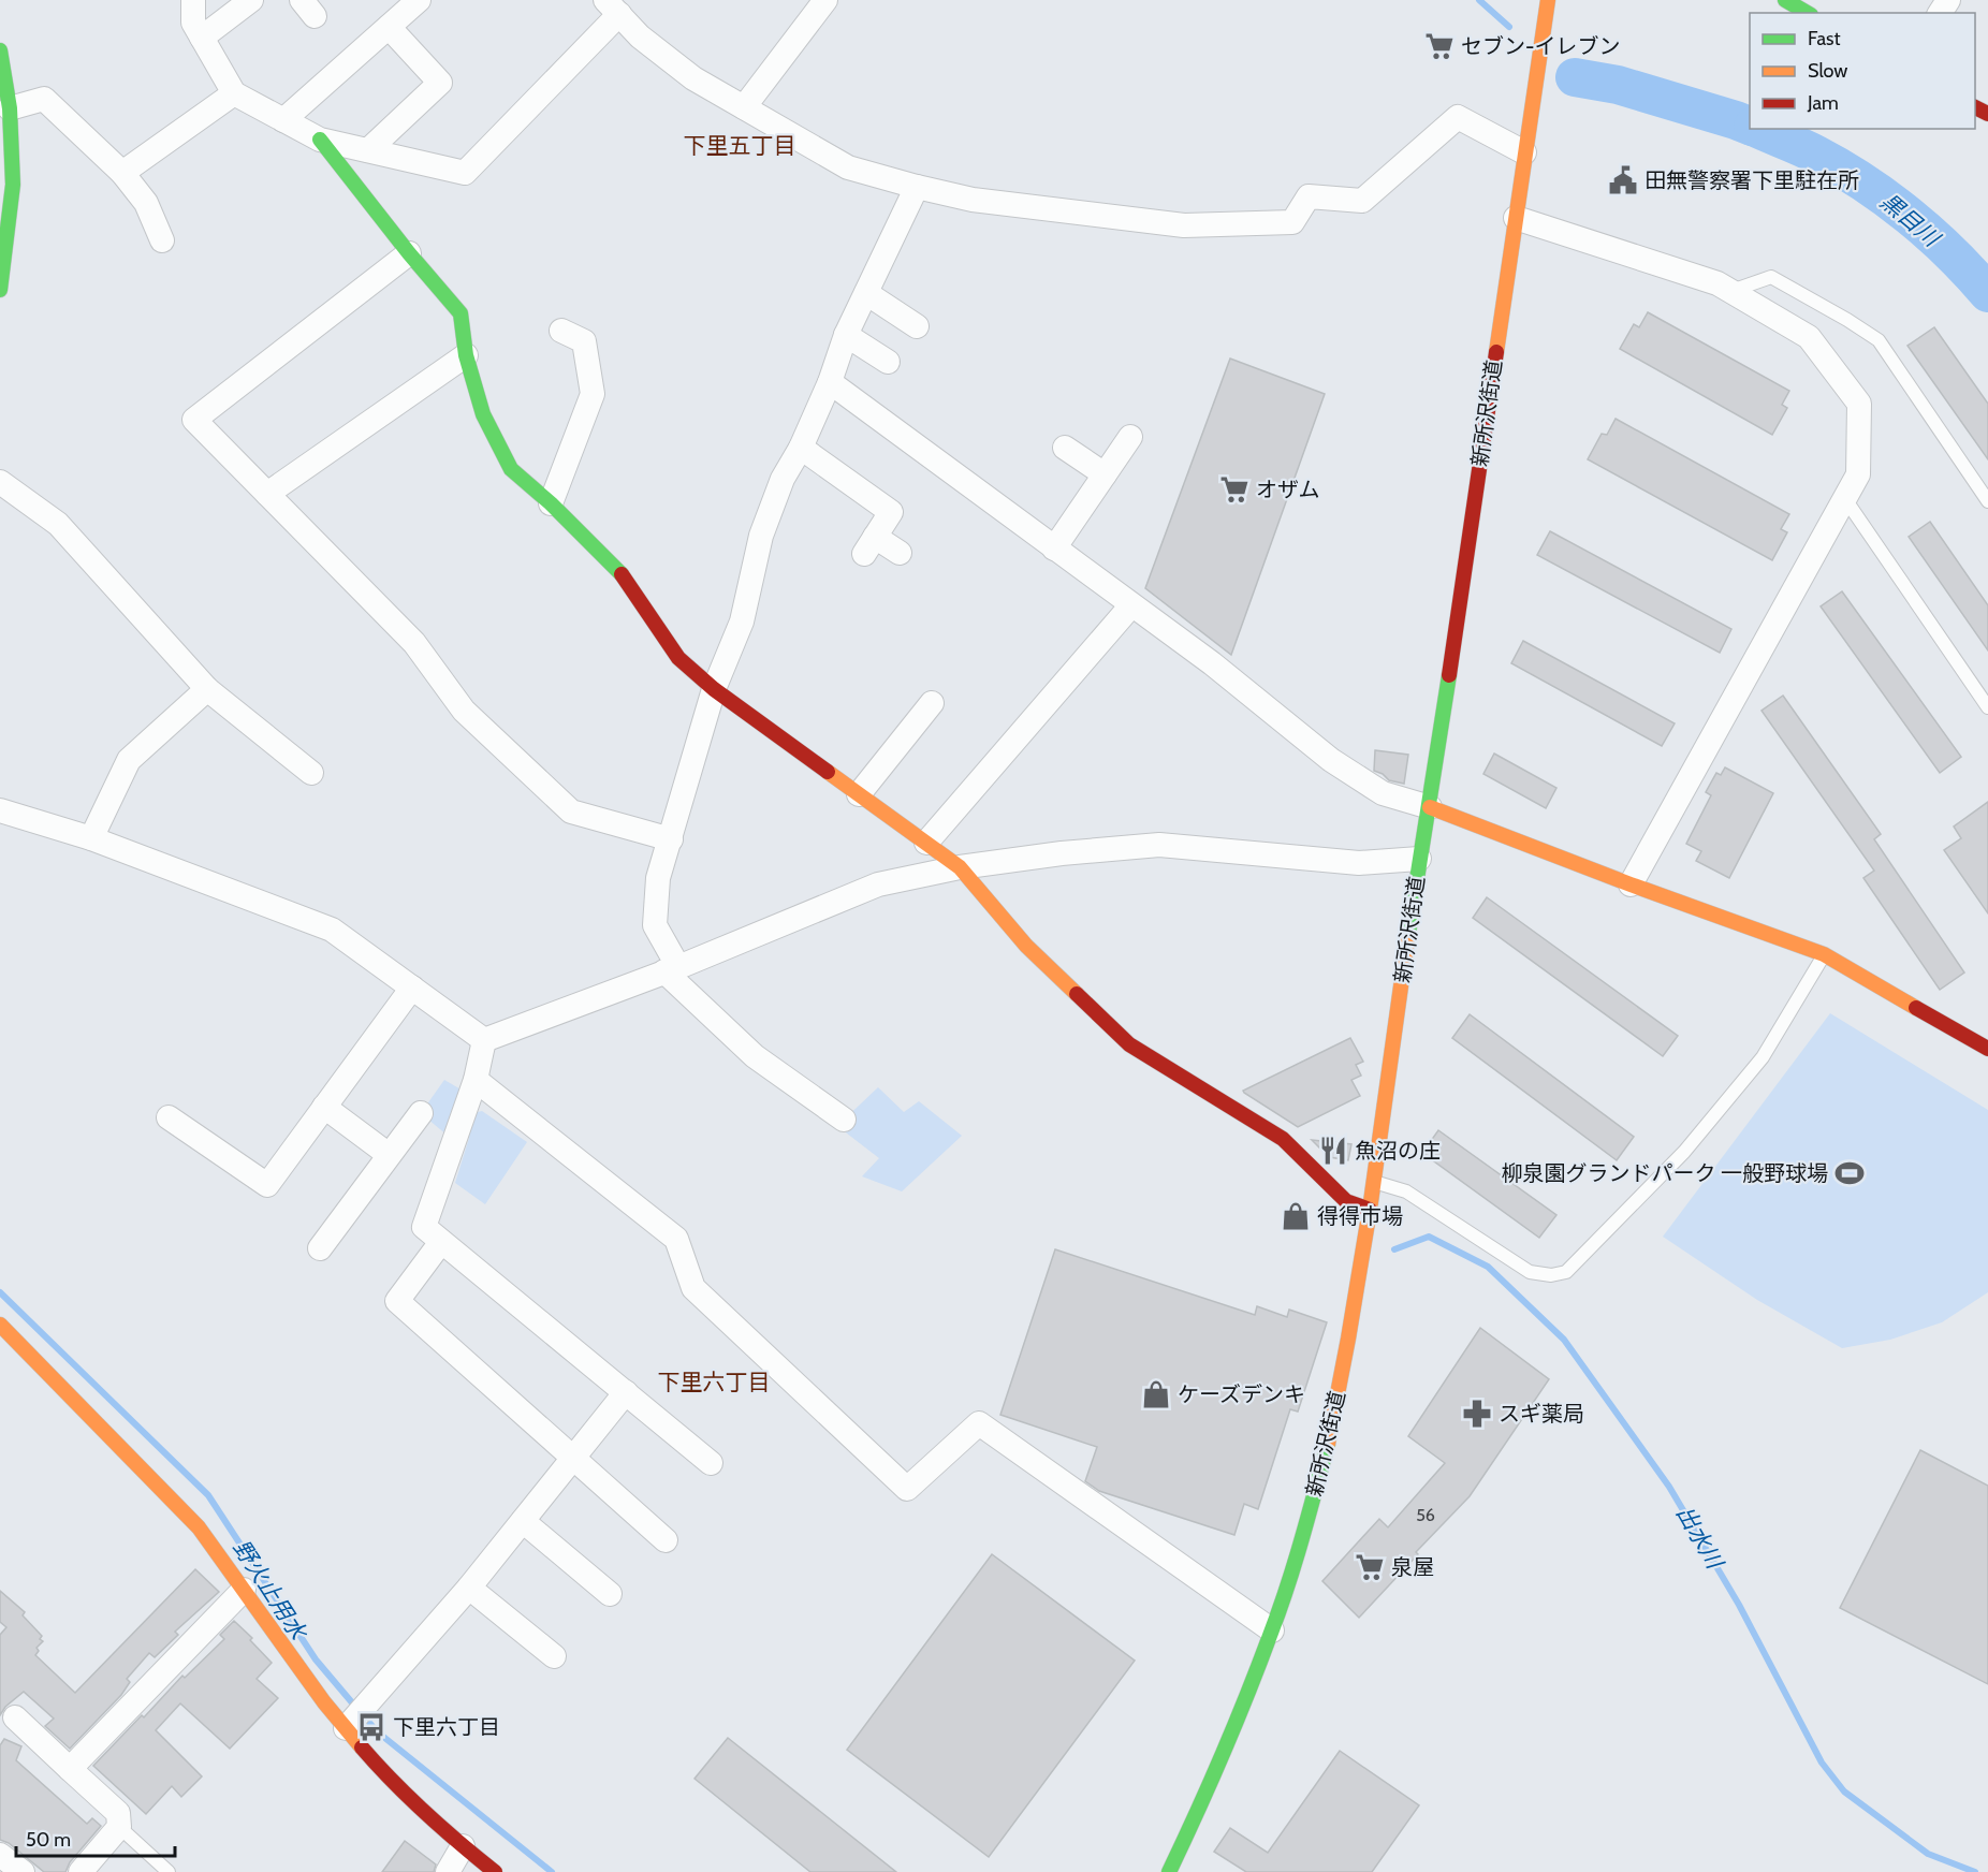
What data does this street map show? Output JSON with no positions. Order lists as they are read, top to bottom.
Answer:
{
  "streets": {
    "street": ["新所沢街道"]
  },
  "districts": ["下里五丁目", "下里六丁目"],
  "water": ["黒目川", "出水川", "野火止用水"],
  "places": {
    "supermarket": ["セブン-イレブン", "オザム", "泉屋"],
    "public building": ["田無警察署下里駐在所"],
    "restaurant": ["魚沼の庄"],
    "sports": ["柳泉園グランドパーク 一般野球場"],
    "shop": ["得得市場", "ケーズデンキ"],
    "pharmacy": ["スギ薬局"],
    "bus stop": ["下里六丁目"]
  },
  "house_numbers": ["56"],
  "legend": ["Fast", "Slow", "Jam"],
  "scale_bar": "50 m"
}
